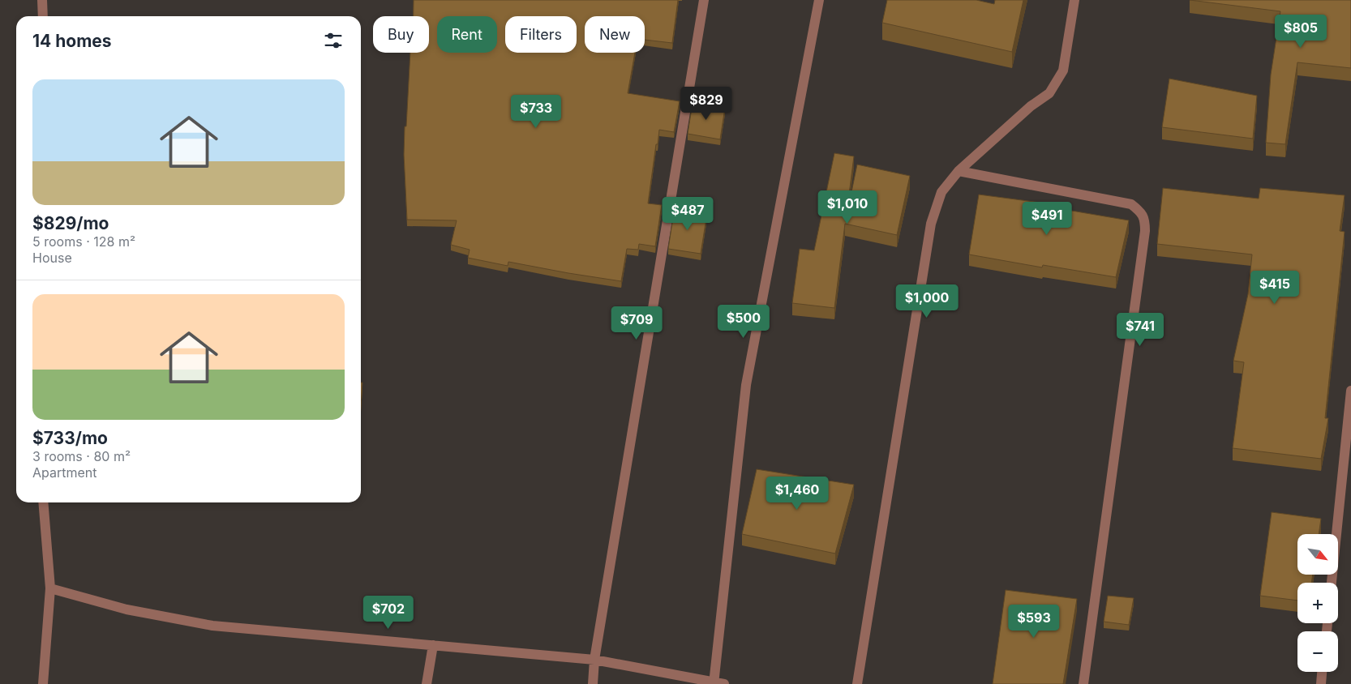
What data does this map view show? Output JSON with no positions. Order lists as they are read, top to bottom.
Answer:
{
  "north": "bottom right",
  "page": {
    "price": [
      "$805",
      "$829",
      "$733",
      "$1,010",
      "$487",
      "$491",
      "$415",
      "$1,000",
      "$500",
      "$709",
      "$741",
      "$1,460",
      "$702",
      "$593"
    ],
    "chip": [
      "Buy",
      "Rent",
      "Filters",
      "New"
    ],
    "heading": "14 homes",
    "list": [
      {
        "name": "$829/mo",
        "note": "5 rooms · 128 m² · House"
      },
      {
        "name": "$733/mo",
        "note": "3 rooms · 80 m² · Apartment"
      }
    ],
    "map_buttons": ["+", "−"]
  }
}
